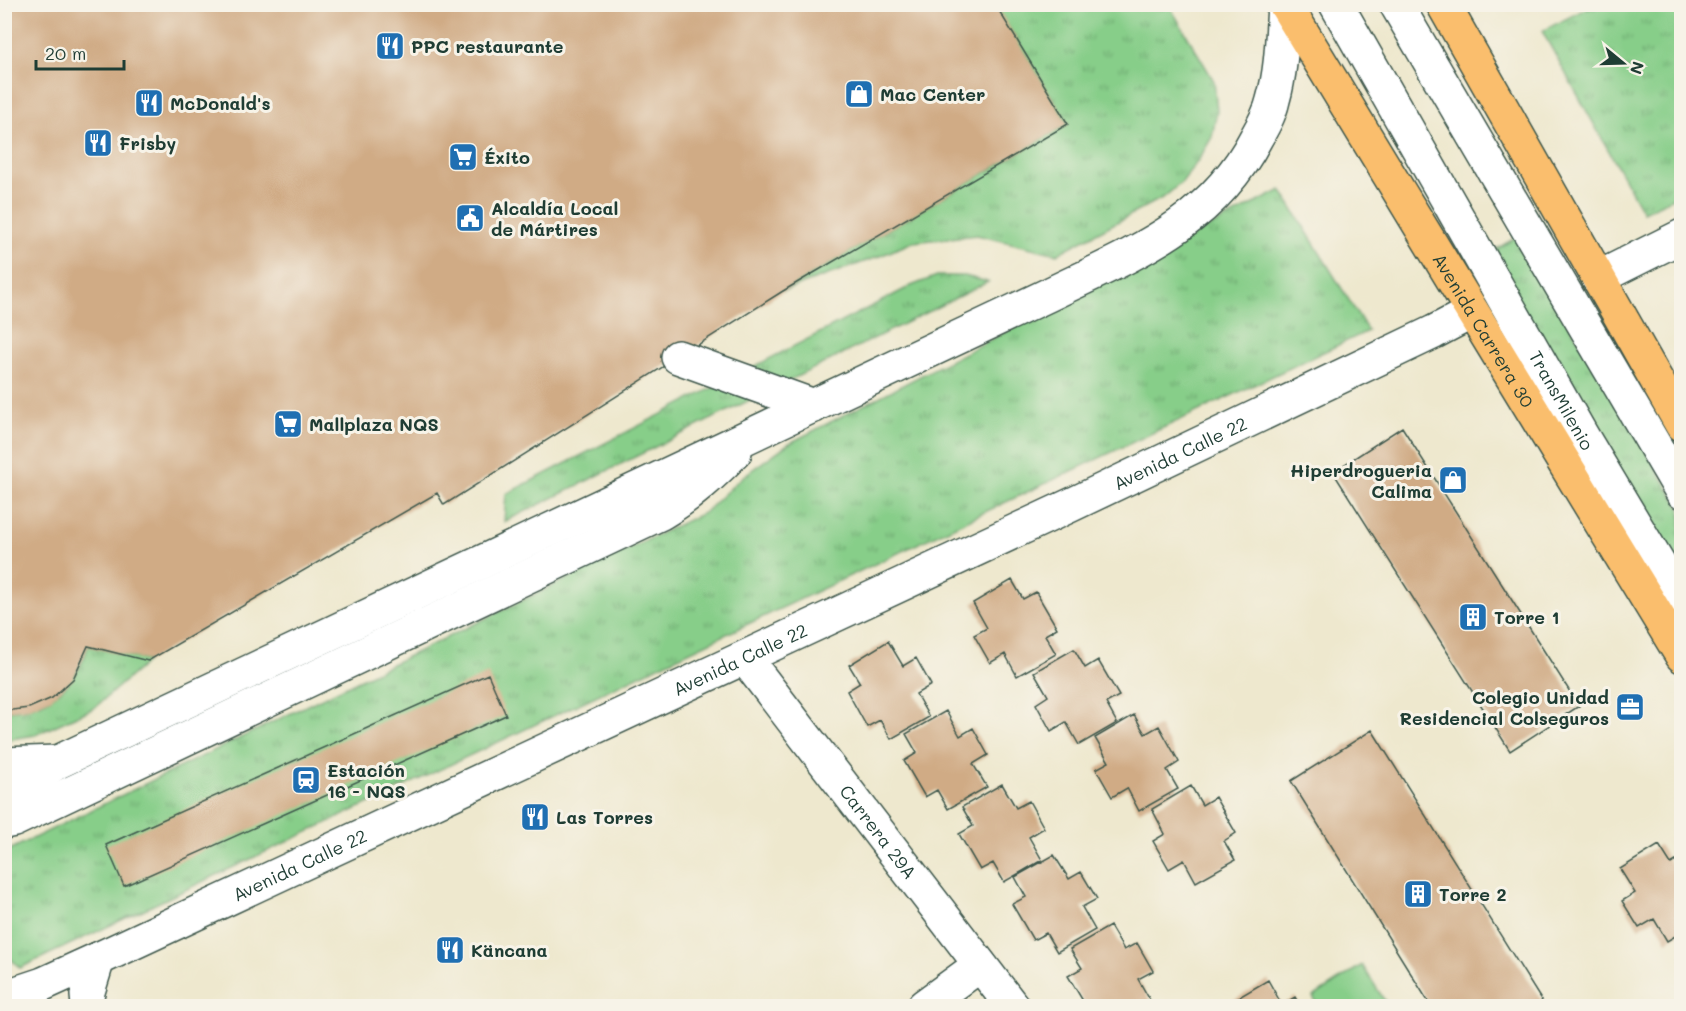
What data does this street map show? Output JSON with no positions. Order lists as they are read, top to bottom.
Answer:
{
  "streets": {
    "highway": ["Avenida Carrera 30"],
    "street": ["TransMilenio", "Avenida Calle 22", "Carrera 29A"]
  },
  "crossings": [
    ["Avenida Carrera 30", "Avenida Calle 22"],
    ["Avenida Calle 22", "Carrera 29A"]
  ],
  "places": {
    "restaurant": [
      "PPC restaurante",
      "McDonald's",
      "Frisby",
      "Las Torres",
      "Käncana"
    ],
    "shop": ["Mac Center", "Hiperdrogueria Calima"],
    "supermarket": ["Éxito", "Mallplaza NQS"],
    "public building": ["Alcaldía Local de Mártires"],
    "building": ["Torre 1", "Torre 2"],
    "office": ["Colegio Unidad Residencial Colseguros"],
    "station": ["Estación 16 - NQS"]
  },
  "scale_bar": "20 m",
  "north": "right"
}
